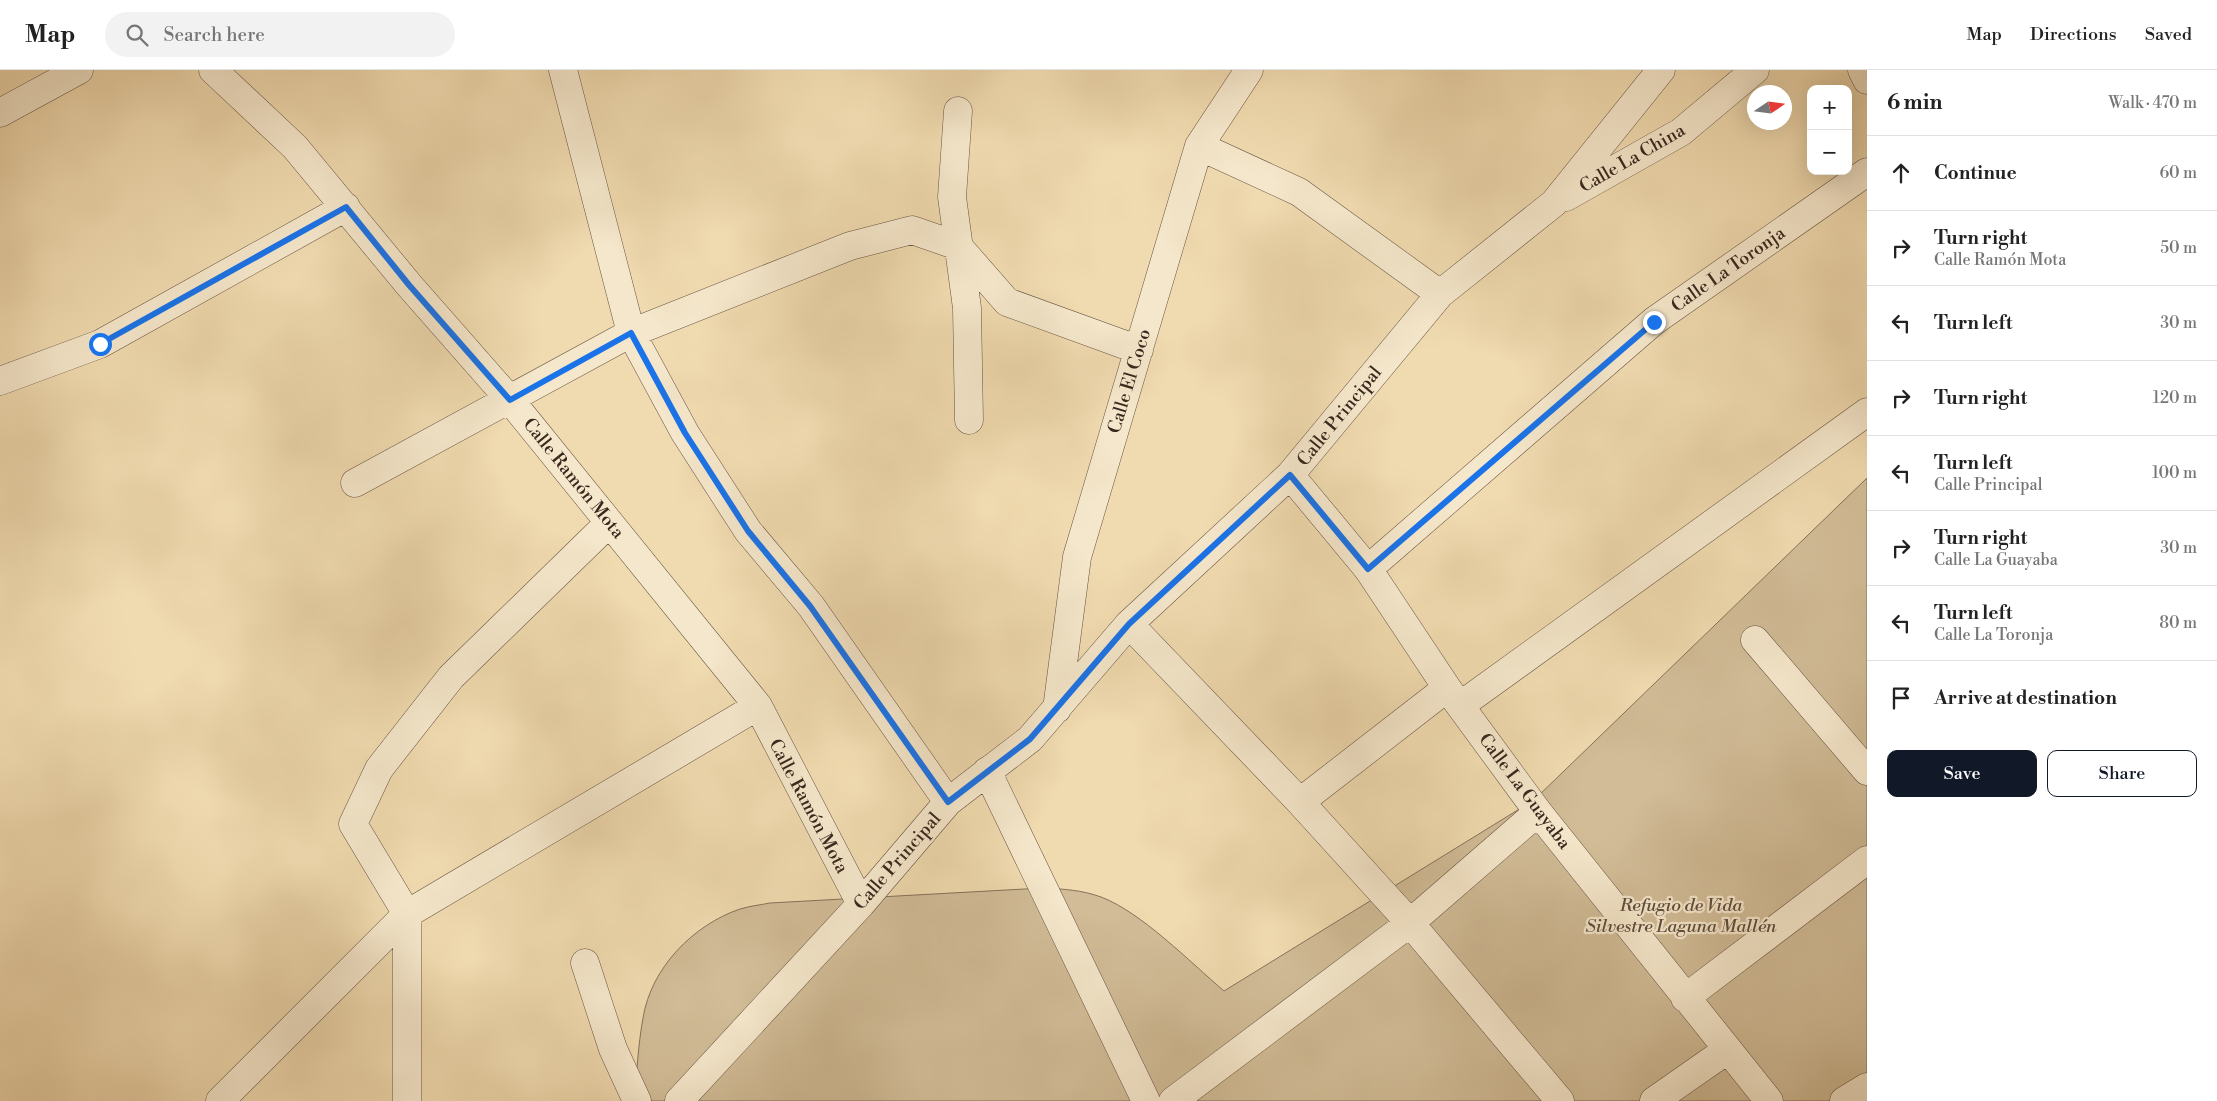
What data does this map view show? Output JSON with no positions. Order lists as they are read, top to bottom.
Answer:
{
  "streets": {
    "street": [
      "Calle La China",
      "Calle La Toronja",
      "Calle El Coco",
      "Calle Principal",
      "Calle Ramón Mota",
      "Calle La Guayaba"
    ]
  },
  "crossings": [
    ["Calle La China", "Calle Principal"],
    ["Calle La Toronja", "Calle La Guayaba"],
    ["Calle El Coco", "Calle Principal"],
    ["Calle Principal", "Calle Ramón Mota"],
    ["Calle Principal", "Calle La Guayaba"]
  ],
  "parks": ["Refugio de Vida Silvestre Laguna Mallén"],
  "north": "right",
  "page": {
    "header": "Map",
    "search": "Search here",
    "nav": ["Map", "Directions", "Saved"],
    "heading": ["6 min", "Walk · 470 m"],
    "map_buttons": ["+", "−"],
    "list": [
      ["Continue", "60 m"],
      ["Turn right", "Calle Ramón Mota", "50 m"],
      ["Turn left", "30 m"],
      ["Turn right", "120 m"],
      ["Turn left", "Calle Principal", "100 m"],
      ["Turn right", "Calle La Guayaba", "30 m"],
      ["Turn left", "Calle La Toronja", "80 m"],
      "Arrive at destination"
    ],
    "buttons": ["Save", "Share"]
  }
}
